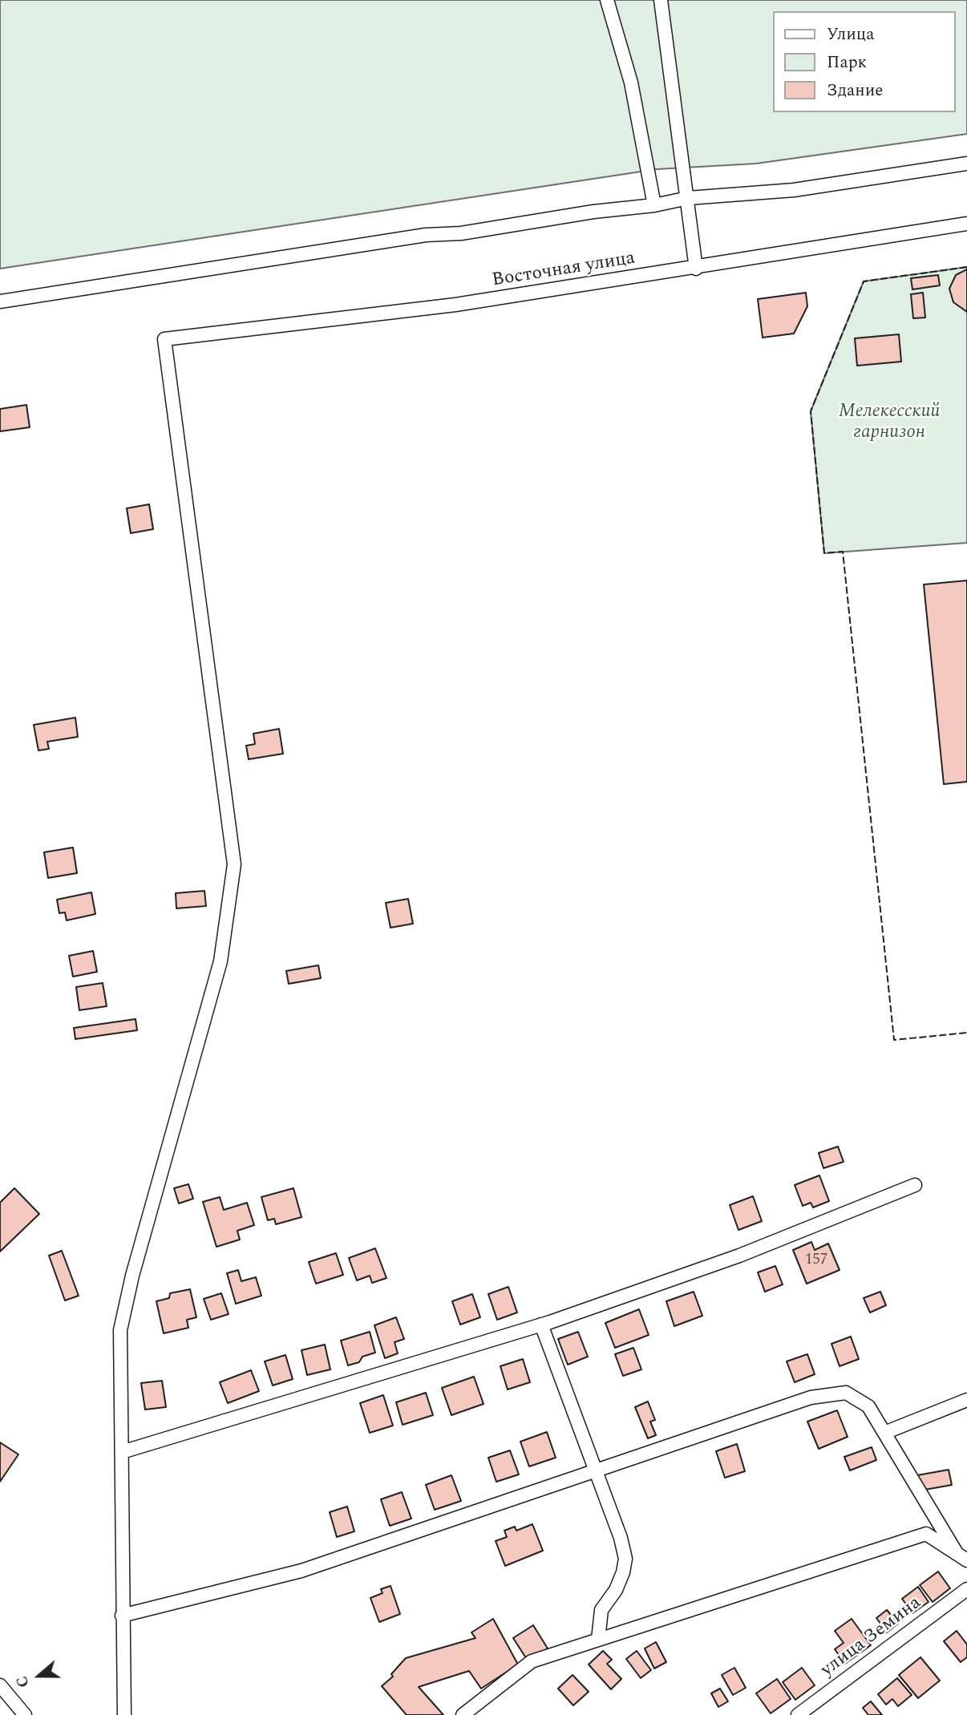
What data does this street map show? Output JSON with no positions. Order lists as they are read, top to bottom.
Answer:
{
  "streets": {
    "street": ["Восточная улица", "улица Земина"]
  },
  "parks": ["Мелекесский гарнизон"],
  "house_numbers": ["157"],
  "legend": ["Улица", "Парк", "Здание"],
  "north": "left"
}
